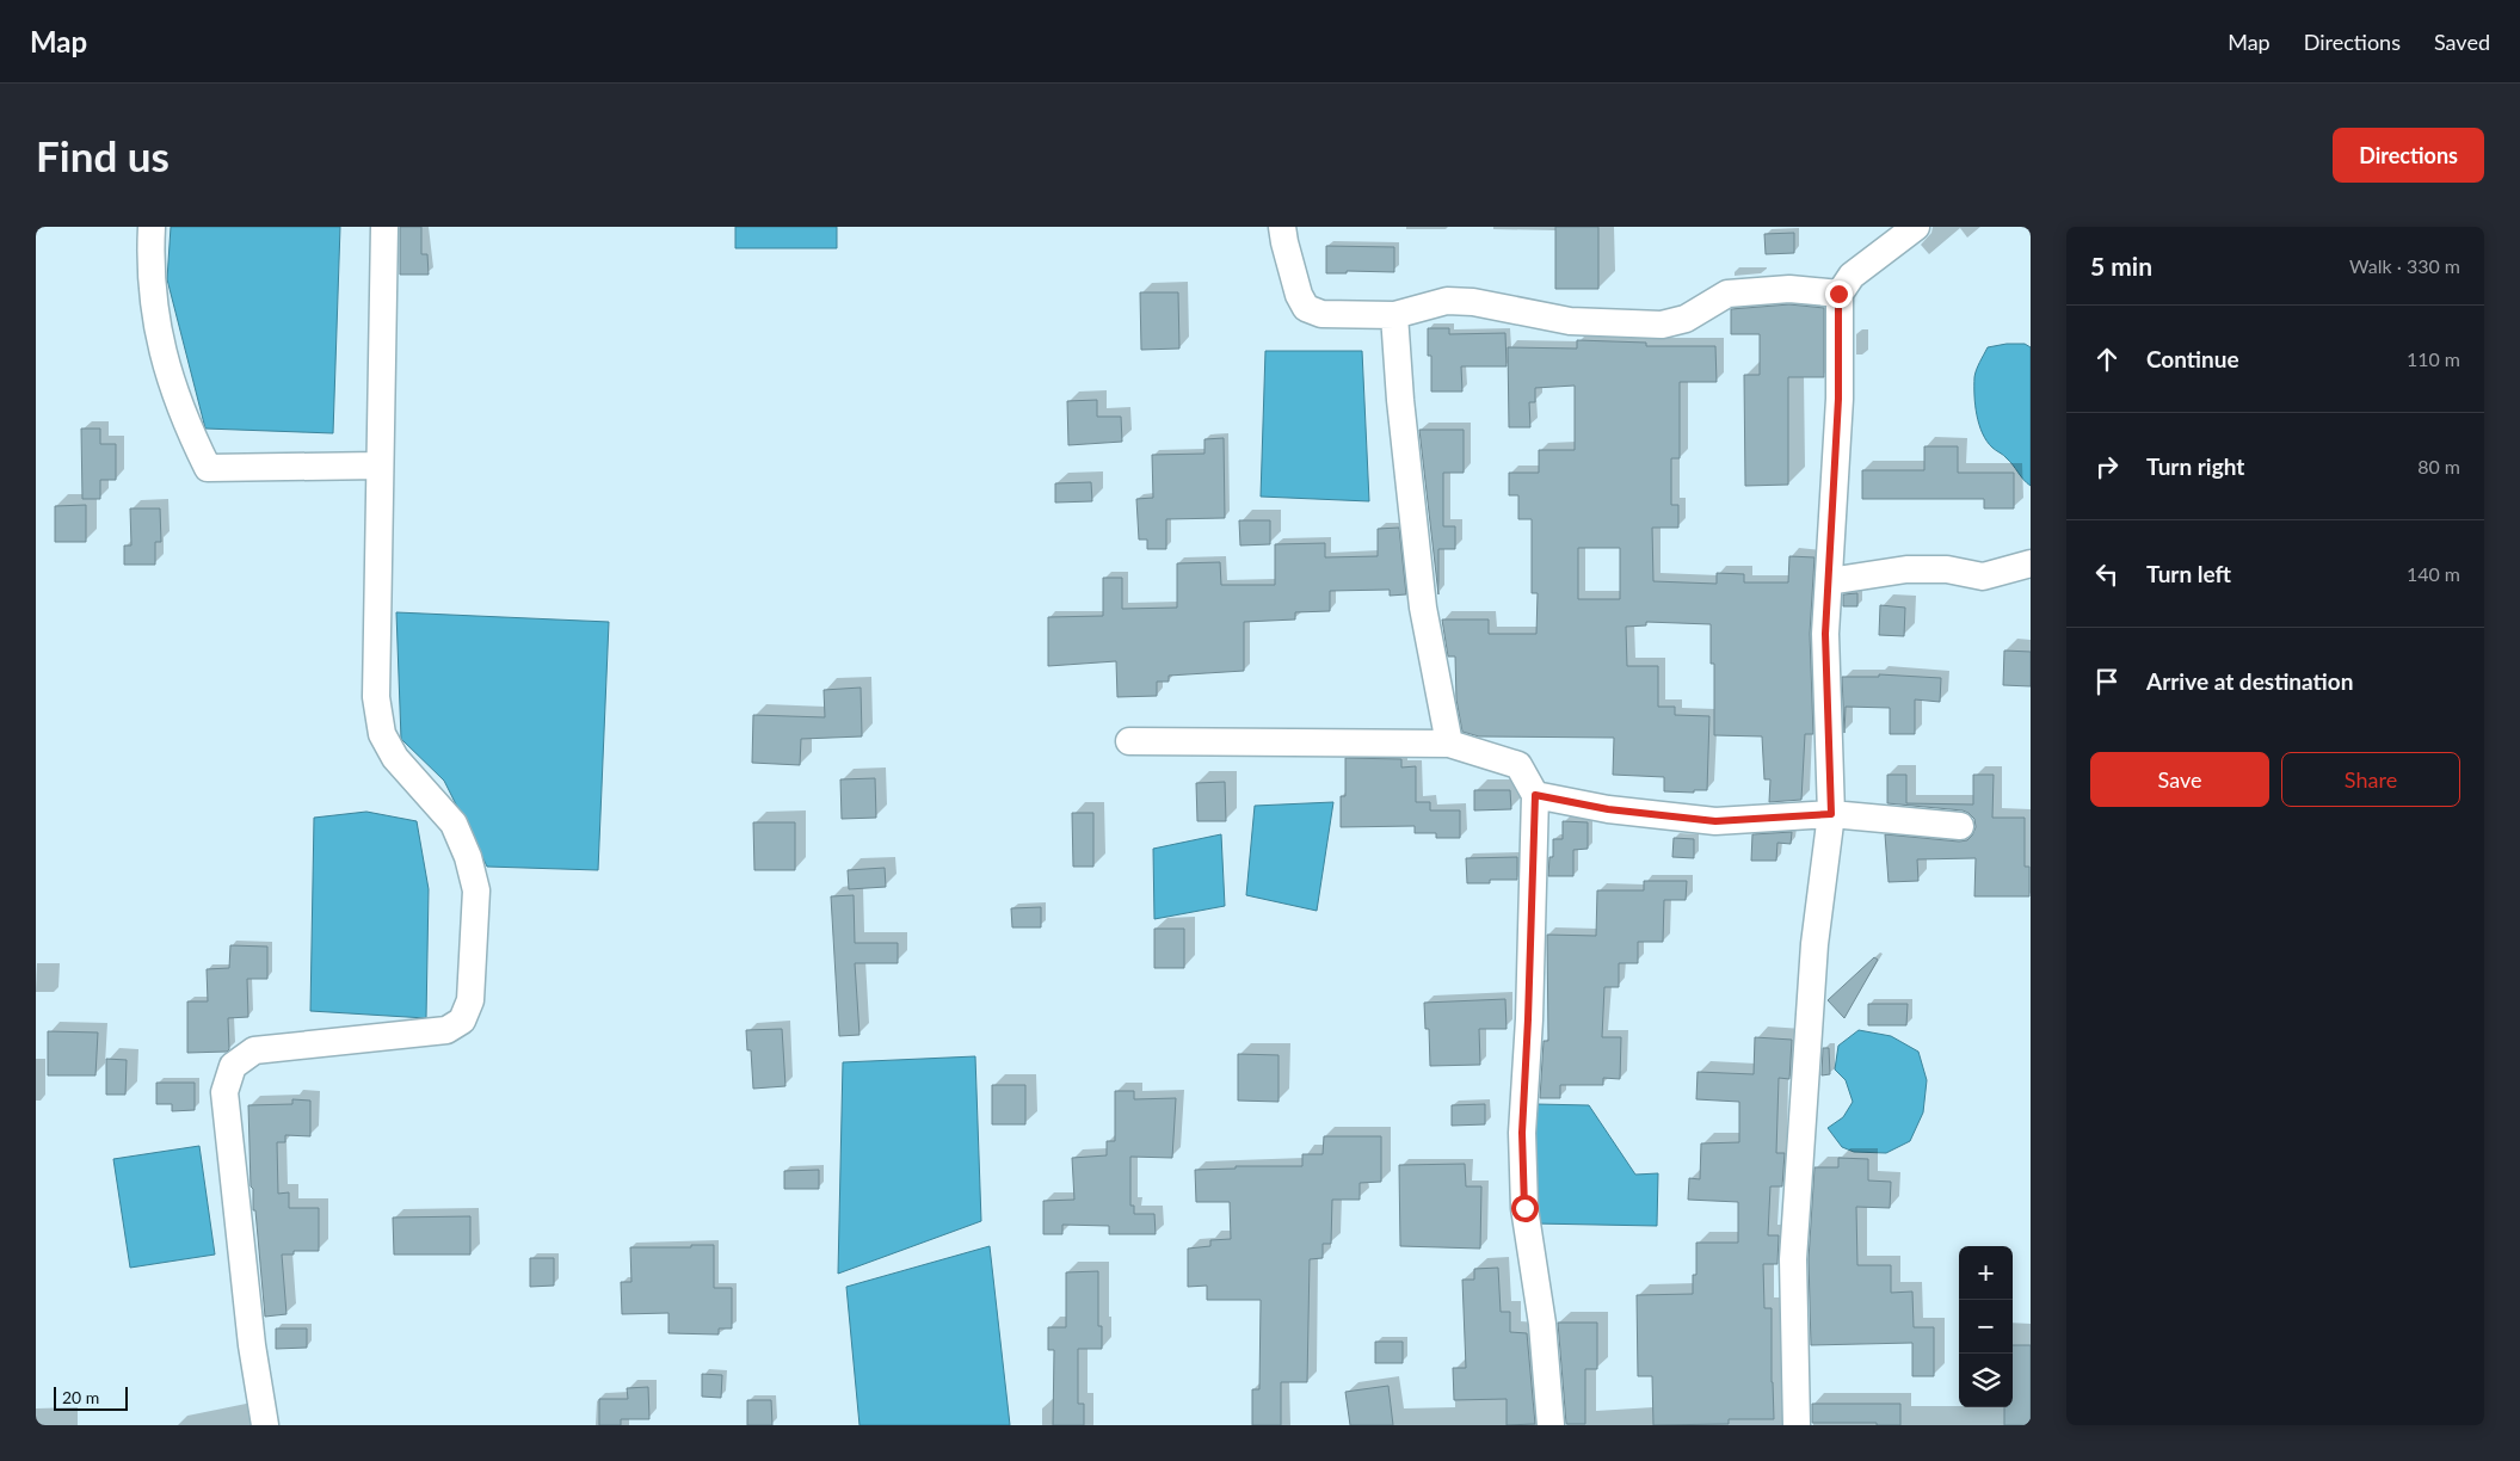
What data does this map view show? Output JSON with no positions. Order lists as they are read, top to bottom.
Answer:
{
  "scale_bar": "20 m",
  "page": {
    "header": "Map",
    "nav": ["Map", "Directions", "Saved"],
    "buttons": [
      "Directions",
      ["Save", "Share"]
    ],
    "title": "Find us",
    "heading": ["5 min", "Walk · 330 m"],
    "list": [
      ["Continue", "110 m"],
      ["Turn right", "80 m"],
      ["Turn left", "140 m"],
      "Arrive at destination"
    ],
    "map_buttons": ["+", "−"],
    "scale": "20 m"
  }
}
